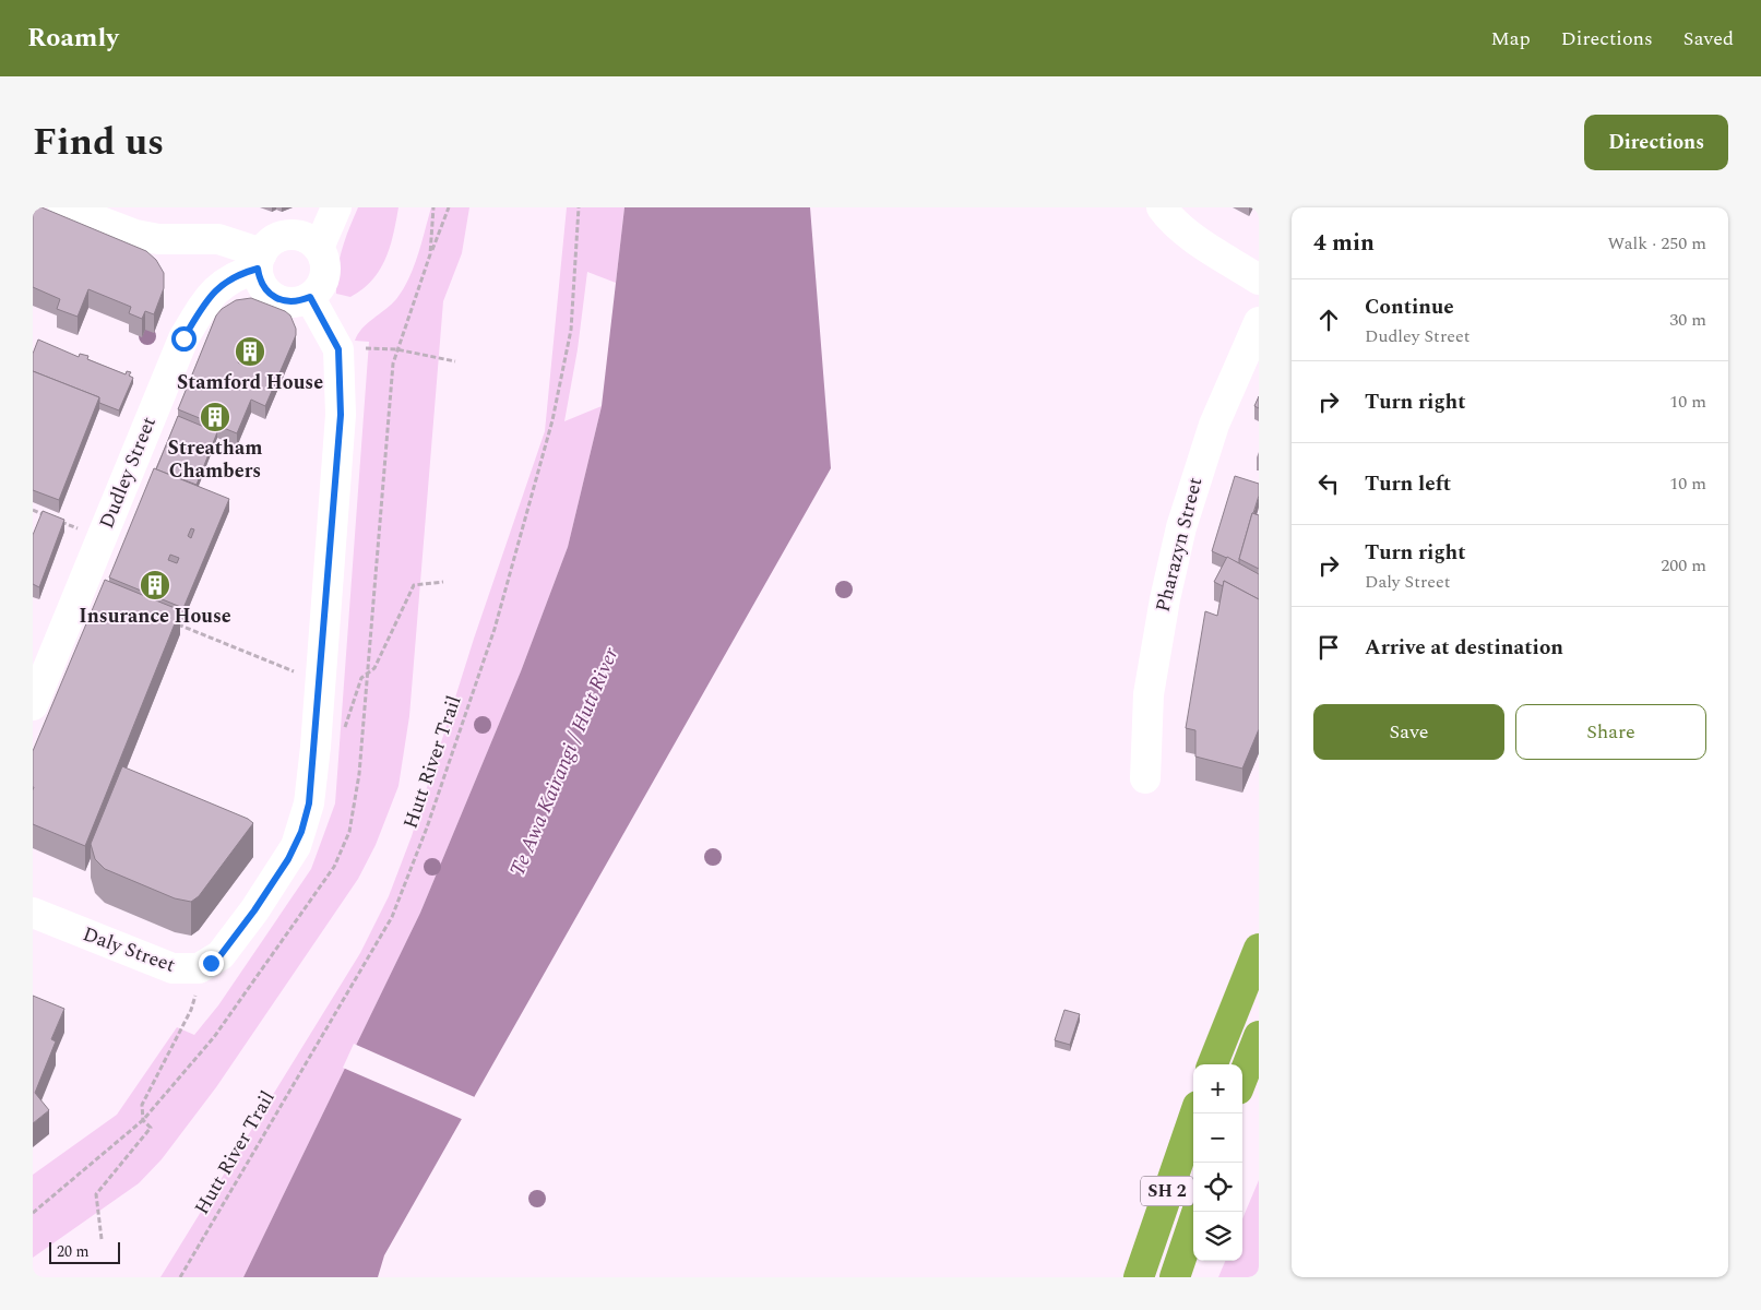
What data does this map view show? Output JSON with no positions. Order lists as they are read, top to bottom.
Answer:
{
  "streets": {
    "highway": ["SH 2"],
    "main road": ["Dudley Street", "Pharazyn Street", "Daly Street"],
    "path": ["Hutt River Trail"]
  },
  "crossings": [
    ["Dudley Street", "Daly Street"]
  ],
  "water": ["Te Awa Kairangi / Hutt River"],
  "places": {
    "building": ["Stamford House", "Streatham Chambers", "Insurance House"]
  },
  "scale_bar": "20 m",
  "page": {
    "header": "Roamly",
    "nav": ["Map", "Directions", "Saved"],
    "title": "Find us",
    "buttons": [
      "Directions",
      ["Save", "Share"]
    ],
    "heading": ["4 min", "Walk · 250 m"],
    "list": [
      ["Continue", "Dudley Street", "30 m"],
      ["Turn right", "10 m"],
      ["Turn left", "10 m"],
      ["Turn right", "Daly Street", "200 m"],
      "Arrive at destination"
    ],
    "map_buttons": ["+", "−"],
    "scale": "20 m"
  }
}
